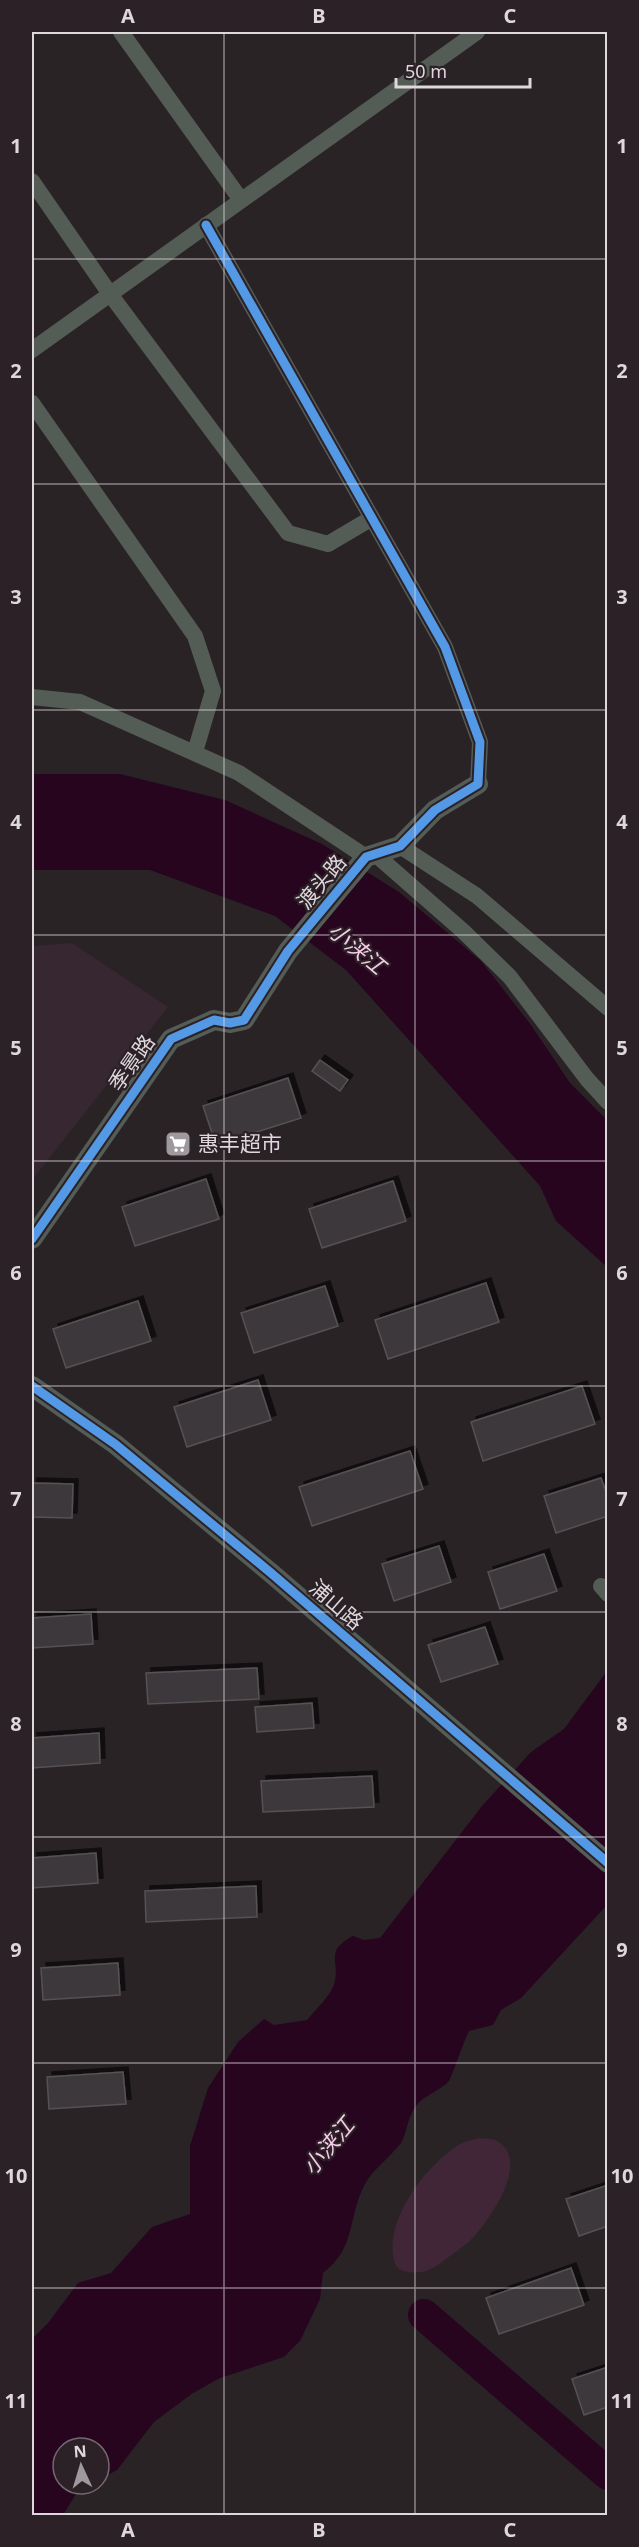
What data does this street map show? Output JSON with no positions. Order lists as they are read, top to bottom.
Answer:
{
  "streets": {
    "street": ["渡头路", "季景路", "浦山路"]
  },
  "crossings": [
    ["渡头路", "季景路"]
  ],
  "water": ["小浃江"],
  "places": {
    "supermarket": ["惠丰超市"]
  },
  "scale_bar": "50 m",
  "north": "top",
  "grid": {
    "columns": ["A", "B", "C"],
    "rows": [
      "1",
      "2",
      "3",
      "4",
      "5",
      "6",
      "7",
      "8",
      "9",
      "10",
      "11"
    ]
  }
}
